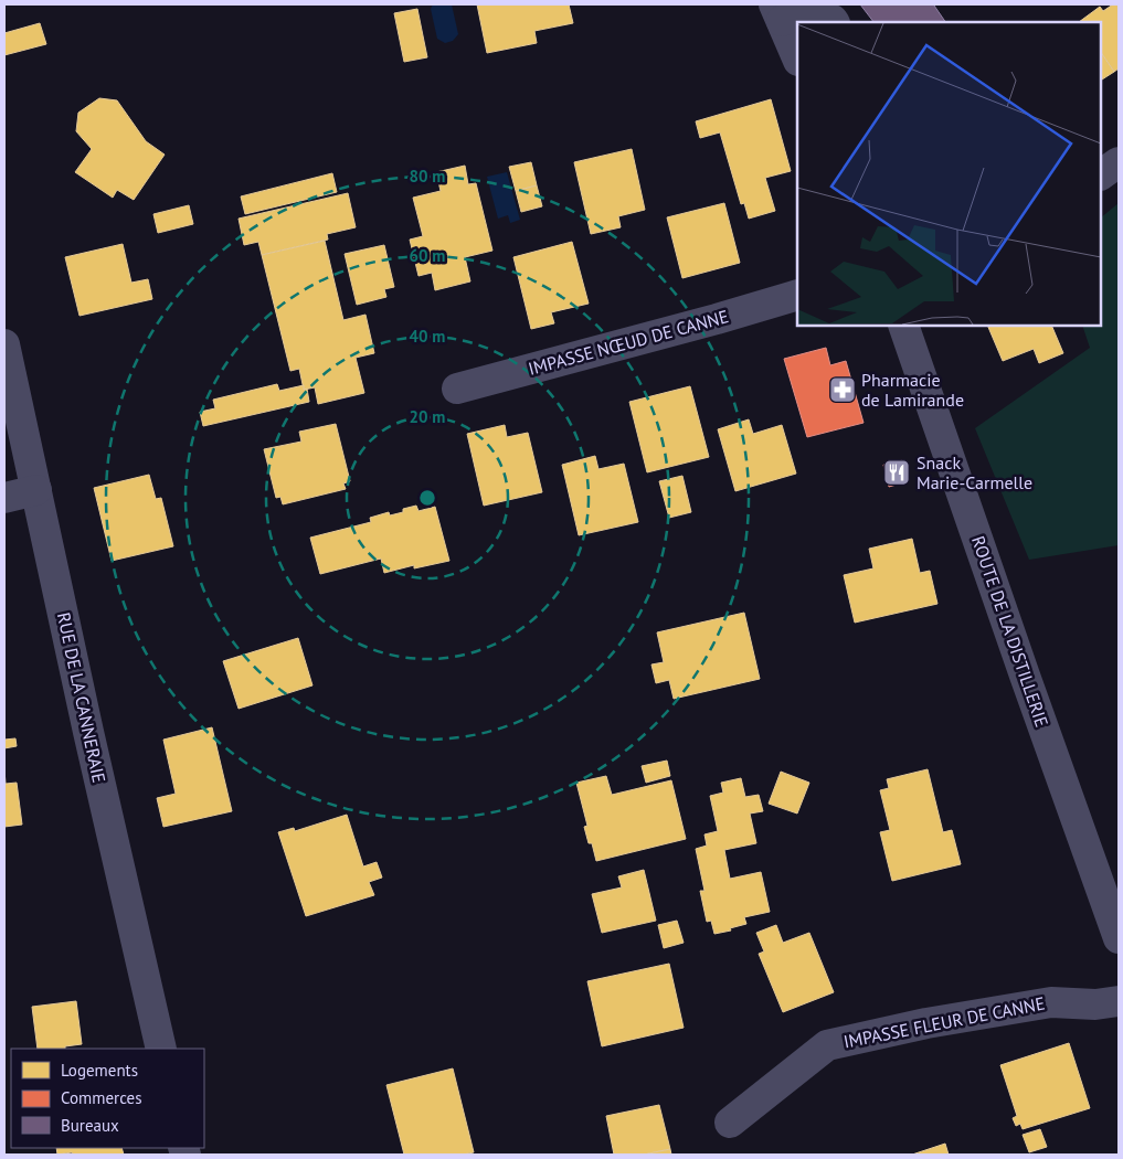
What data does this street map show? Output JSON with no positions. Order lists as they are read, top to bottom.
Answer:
{
  "streets": {
    "street": [
      "IMPASSE NŒUD DE CANNE",
      "ROUTE DE LA DISTILLERIE",
      "RUE DE LA CANNERAIE",
      "IMPASSE FLEUR DE CANNE"
    ]
  },
  "places": {
    "pharmacy": ["Pharmacie de Lamirande"],
    "restaurant": ["Snack Marie-Carmelle"]
  },
  "legend": ["Logements", "Commerces", "Bureaux"],
  "rings": [
    "80 m",
    "60 m",
    "40 m",
    "20 m"
  ]
}
